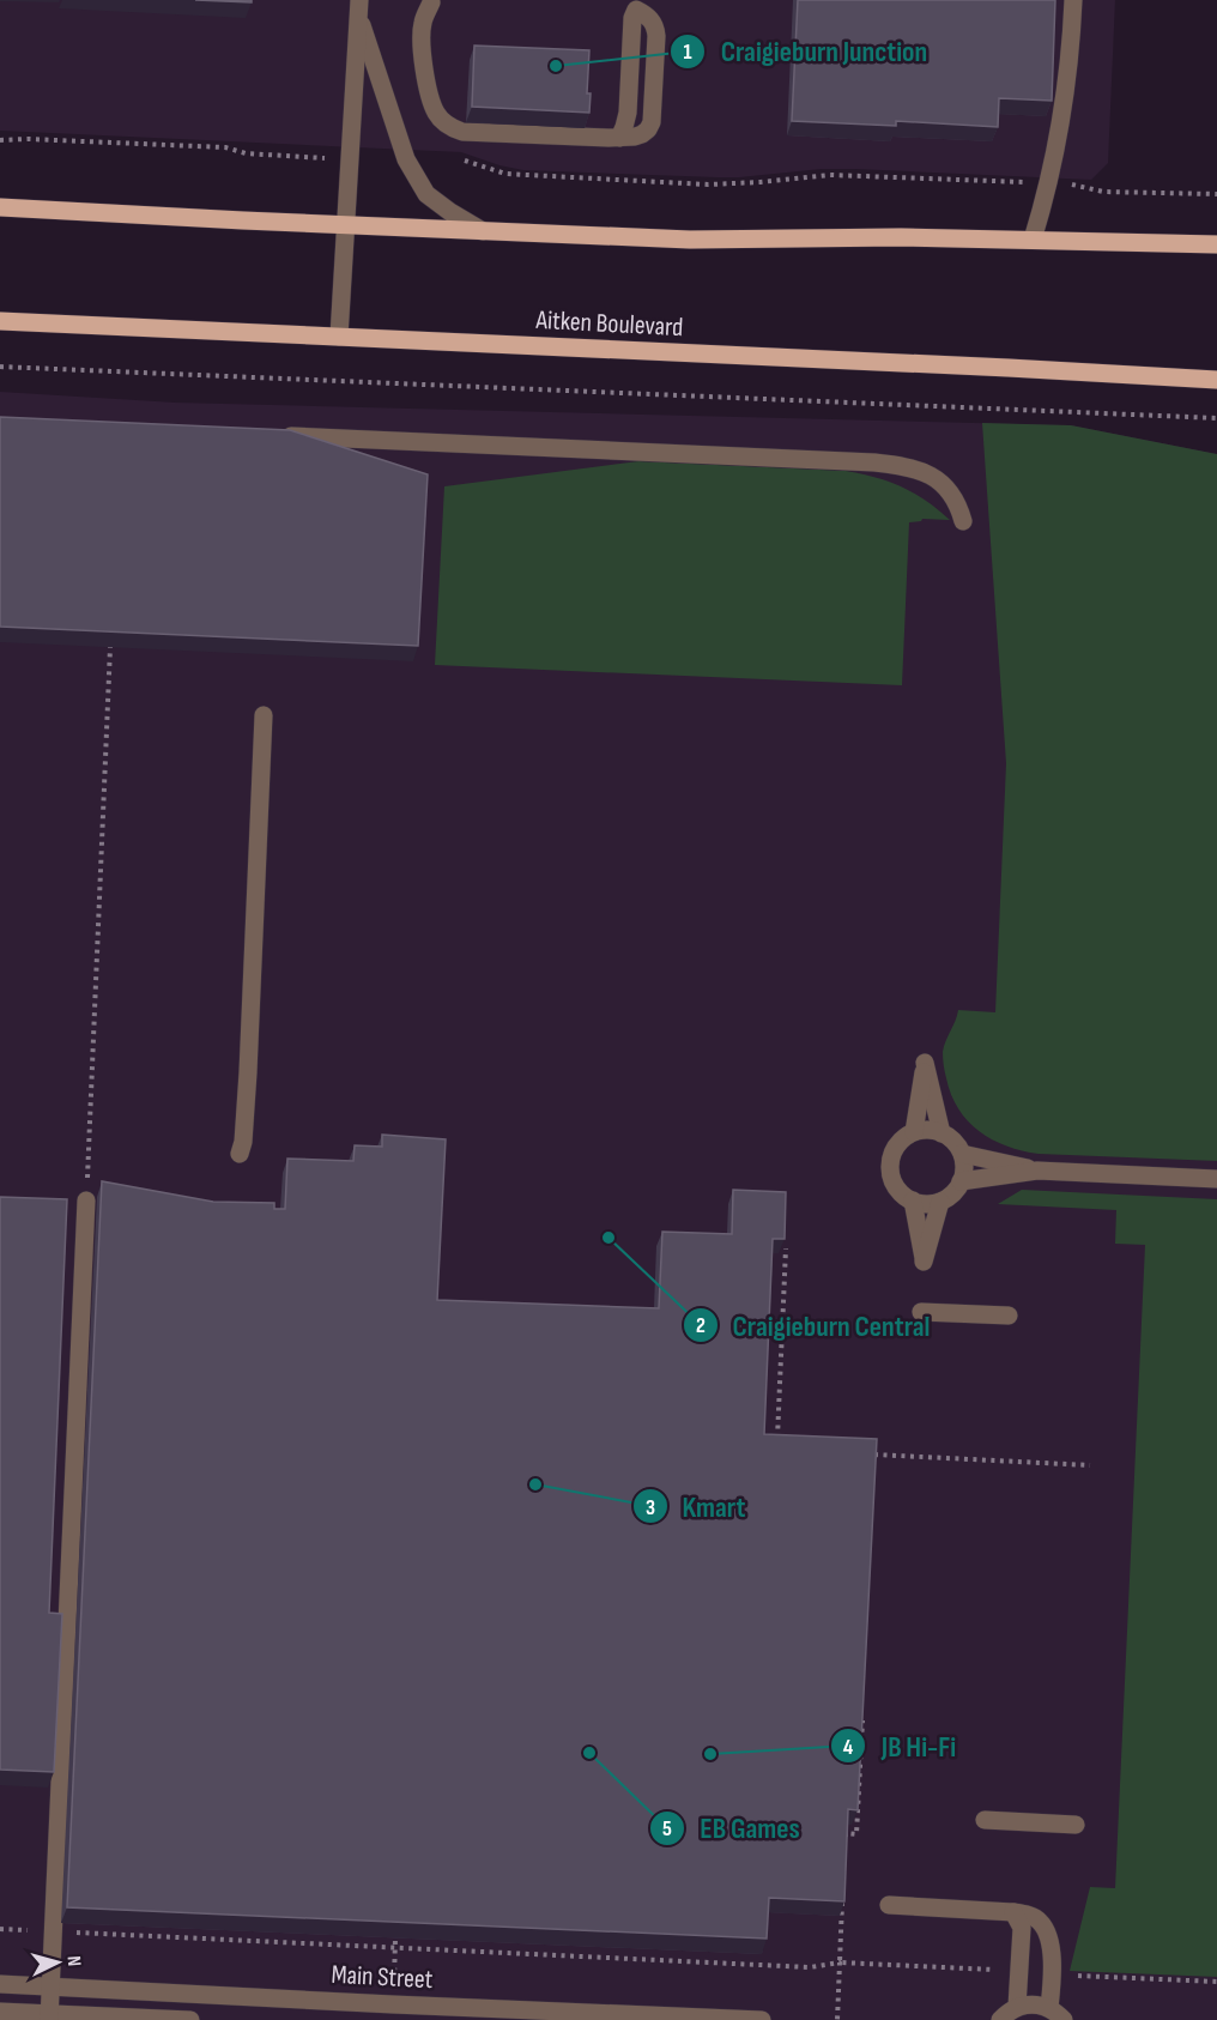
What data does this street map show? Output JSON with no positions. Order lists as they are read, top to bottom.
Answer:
{
  "streets": {
    "main road": ["Aitken Boulevard"],
    "street": ["Main Street"]
  },
  "places": [
    "Craigieburn Junction",
    "Craigieburn Central",
    "Kmart",
    "EB Games",
    "JB Hi-Fi"
  ],
  "north": "right"
}
